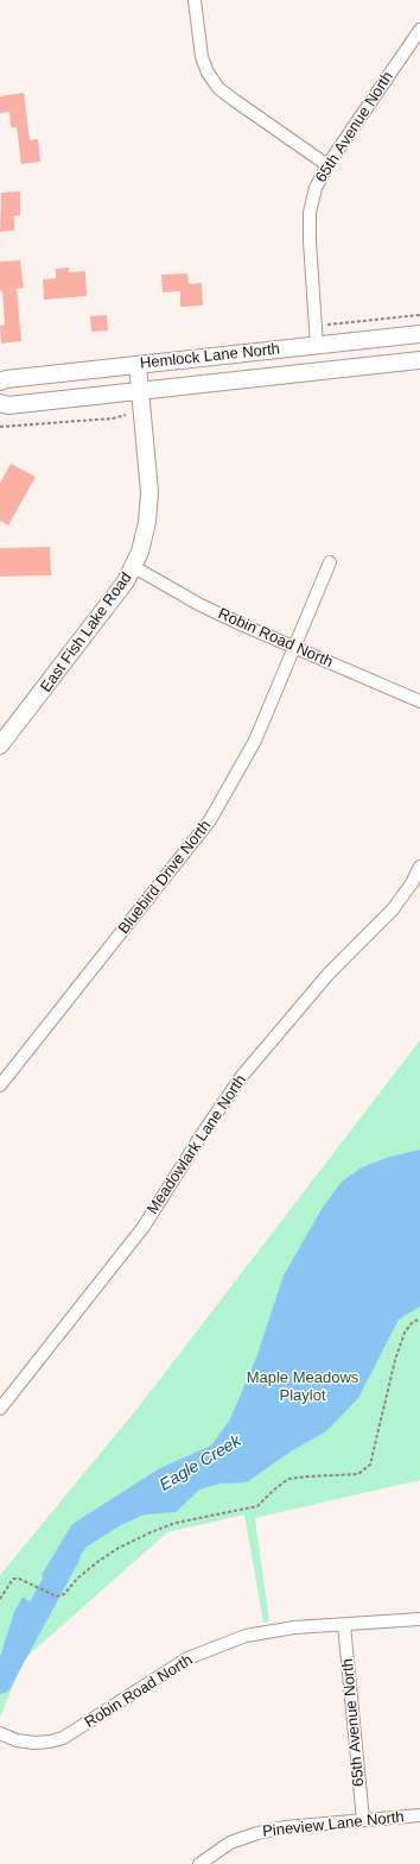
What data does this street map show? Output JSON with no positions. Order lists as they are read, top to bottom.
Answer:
{
  "streets": {
    "main road": ["Hemlock Lane North", "East Fish Lake Road"],
    "street": [
      "65th Avenue North",
      "Robin Road North",
      "Bluebird Drive North",
      "Meadowlark Lane North",
      "Pineview Lane North"
    ]
  },
  "crossings": [
    ["65th Avenue North", "Hemlock Lane North"],
    ["65th Avenue North", "Robin Road North"],
    ["65th Avenue North", "Pineview Lane North"],
    ["Hemlock Lane North", "East Fish Lake Road"],
    ["East Fish Lake Road", "Robin Road North"],
    ["Robin Road North", "Bluebird Drive North"]
  ],
  "water": ["Eagle Creek"],
  "parks": ["Maple Meadows Playlot"]
}
